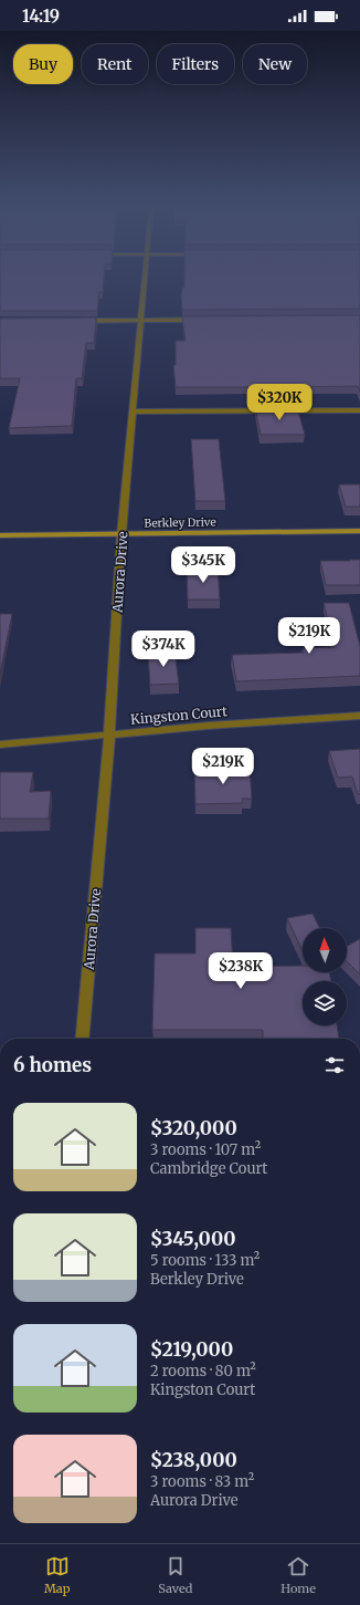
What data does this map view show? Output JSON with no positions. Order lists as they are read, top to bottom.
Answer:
{
  "streets": {
    "street": ["Berkley Drive", "Aurora Drive", "Kingston Court"]
  },
  "crossings": [
    ["Berkley Drive", "Aurora Drive"],
    ["Aurora Drive", "Kingston Court"]
  ],
  "north": "top",
  "page": {
    "status": "14:19",
    "chip": [
      "Buy",
      "Rent",
      "Filters",
      "New"
    ],
    "price": [
      "$320K",
      "$345K",
      "$219K",
      "$374K",
      "$219K",
      "$238K"
    ],
    "heading": "6 homes",
    "list": [
      {
        "name": "$320,000",
        "note": "3 rooms · 107 m² · Cambridge Court"
      },
      {
        "name": "$345,000",
        "note": "5 rooms · 133 m² · Berkley Drive"
      },
      {
        "name": "$219,000",
        "note": "2 rooms · 80 m² · Kingston Court"
      },
      {
        "name": "$238,000",
        "note": "3 rooms · 83 m² · Aurora Drive"
      }
    ],
    "tabs": ["Map", "Saved", "Home"]
  }
}
